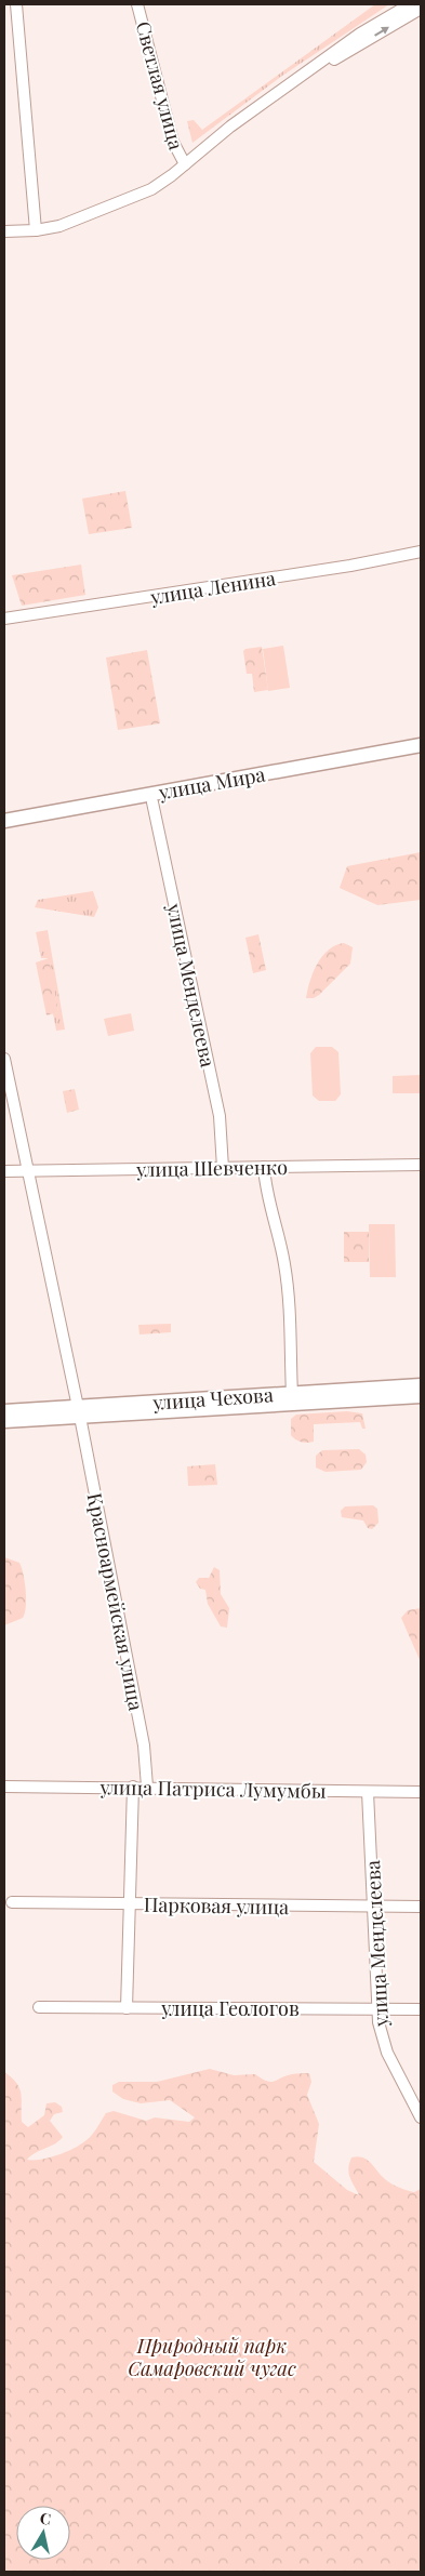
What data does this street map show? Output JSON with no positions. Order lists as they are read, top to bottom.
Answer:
{
  "streets": {
    "main road": ["улица Мира", "улица Чехова"],
    "street": [
      "Светлая улица",
      "улица Ленина",
      "улица Менделеева",
      "улица Шевченко",
      "Красноармейская улица",
      "улица Патриса Лумумбы",
      "Парковая улица",
      "улица Геологов"
    ]
  },
  "crossings": [
    ["улица Мира", "улица Менделеева"],
    ["улица Менделеева", "улица Шевченко"],
    ["улица Менделеева", "улица Патриса Лумумбы"],
    ["улица Менделеева", "Парковая улица"],
    ["улица Менделеева", "улица Геологов"],
    ["улица Шевченко", "Красноармейская улица"],
    ["улица Чехова", "Красноармейская улица"],
    ["Красноармейская улица", "улица Патриса Лумумбы"]
  ],
  "parks": ["Природный парк Самаровский чугас"],
  "north": "top"
}
